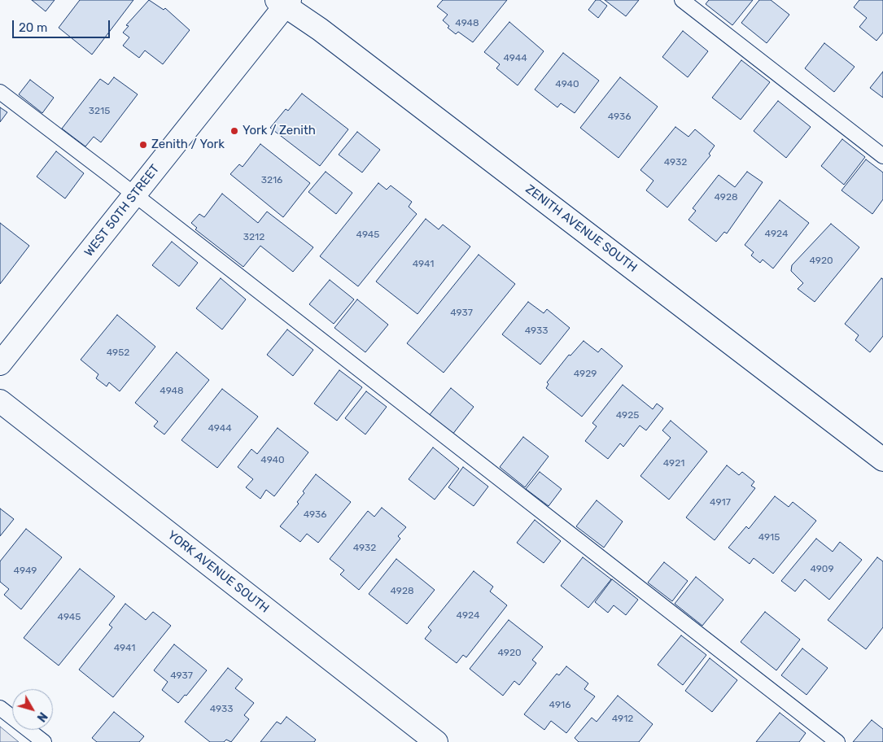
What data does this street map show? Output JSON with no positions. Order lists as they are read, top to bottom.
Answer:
{
  "streets": {
    "street": ["WEST 50TH STREET", "ZENITH AVENUE SOUTH", "YORK AVENUE SOUTH"]
  },
  "crossings": [
    ["WEST 50TH STREET", "ZENITH AVENUE SOUTH"]
  ],
  "places": ["York / Zenith", "Zenith / York"],
  "house_numbers": [
    "4948",
    "4944",
    "4940",
    "3215",
    "4936",
    "4932",
    "3216",
    "4928",
    "4924",
    "4945",
    "3212",
    "4920",
    "4941",
    "4937",
    "4933",
    "4952",
    "4929",
    "4948",
    "4925",
    "4944",
    "4940",
    "4921",
    "4917",
    "4936",
    "4915",
    "4932",
    "4909",
    "4949",
    "4928",
    "4924",
    "4945",
    "4941",
    "4920",
    "4937",
    "4916",
    "4933",
    "4912"
  ],
  "scale_bar": "20 m",
  "north": "bottom right"
}
